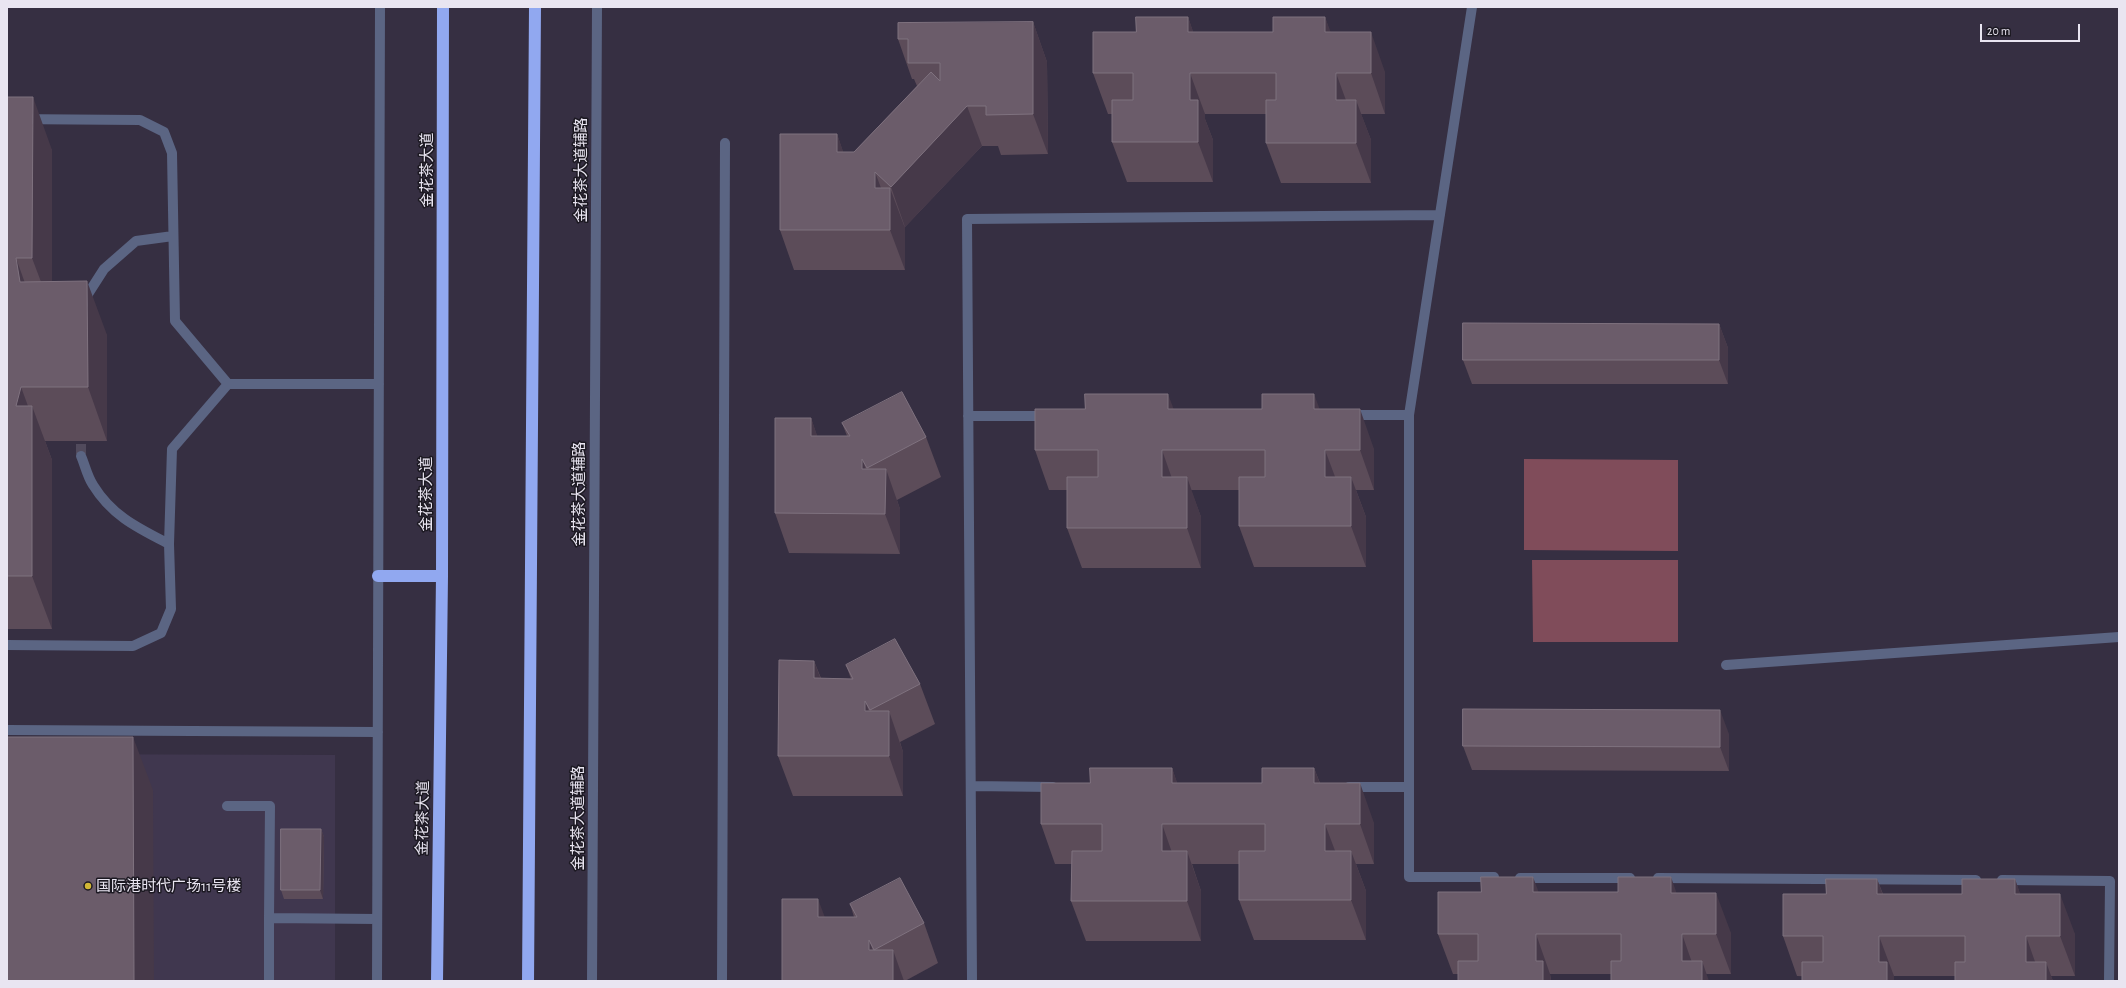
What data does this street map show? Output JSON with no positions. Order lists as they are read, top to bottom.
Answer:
{
  "streets": {
    "highway": ["金花茶大道"],
    "street": ["金花茶大道辅路"]
  },
  "places": ["国际港时代广场11号楼"],
  "scale_bar": "20 m"
}
